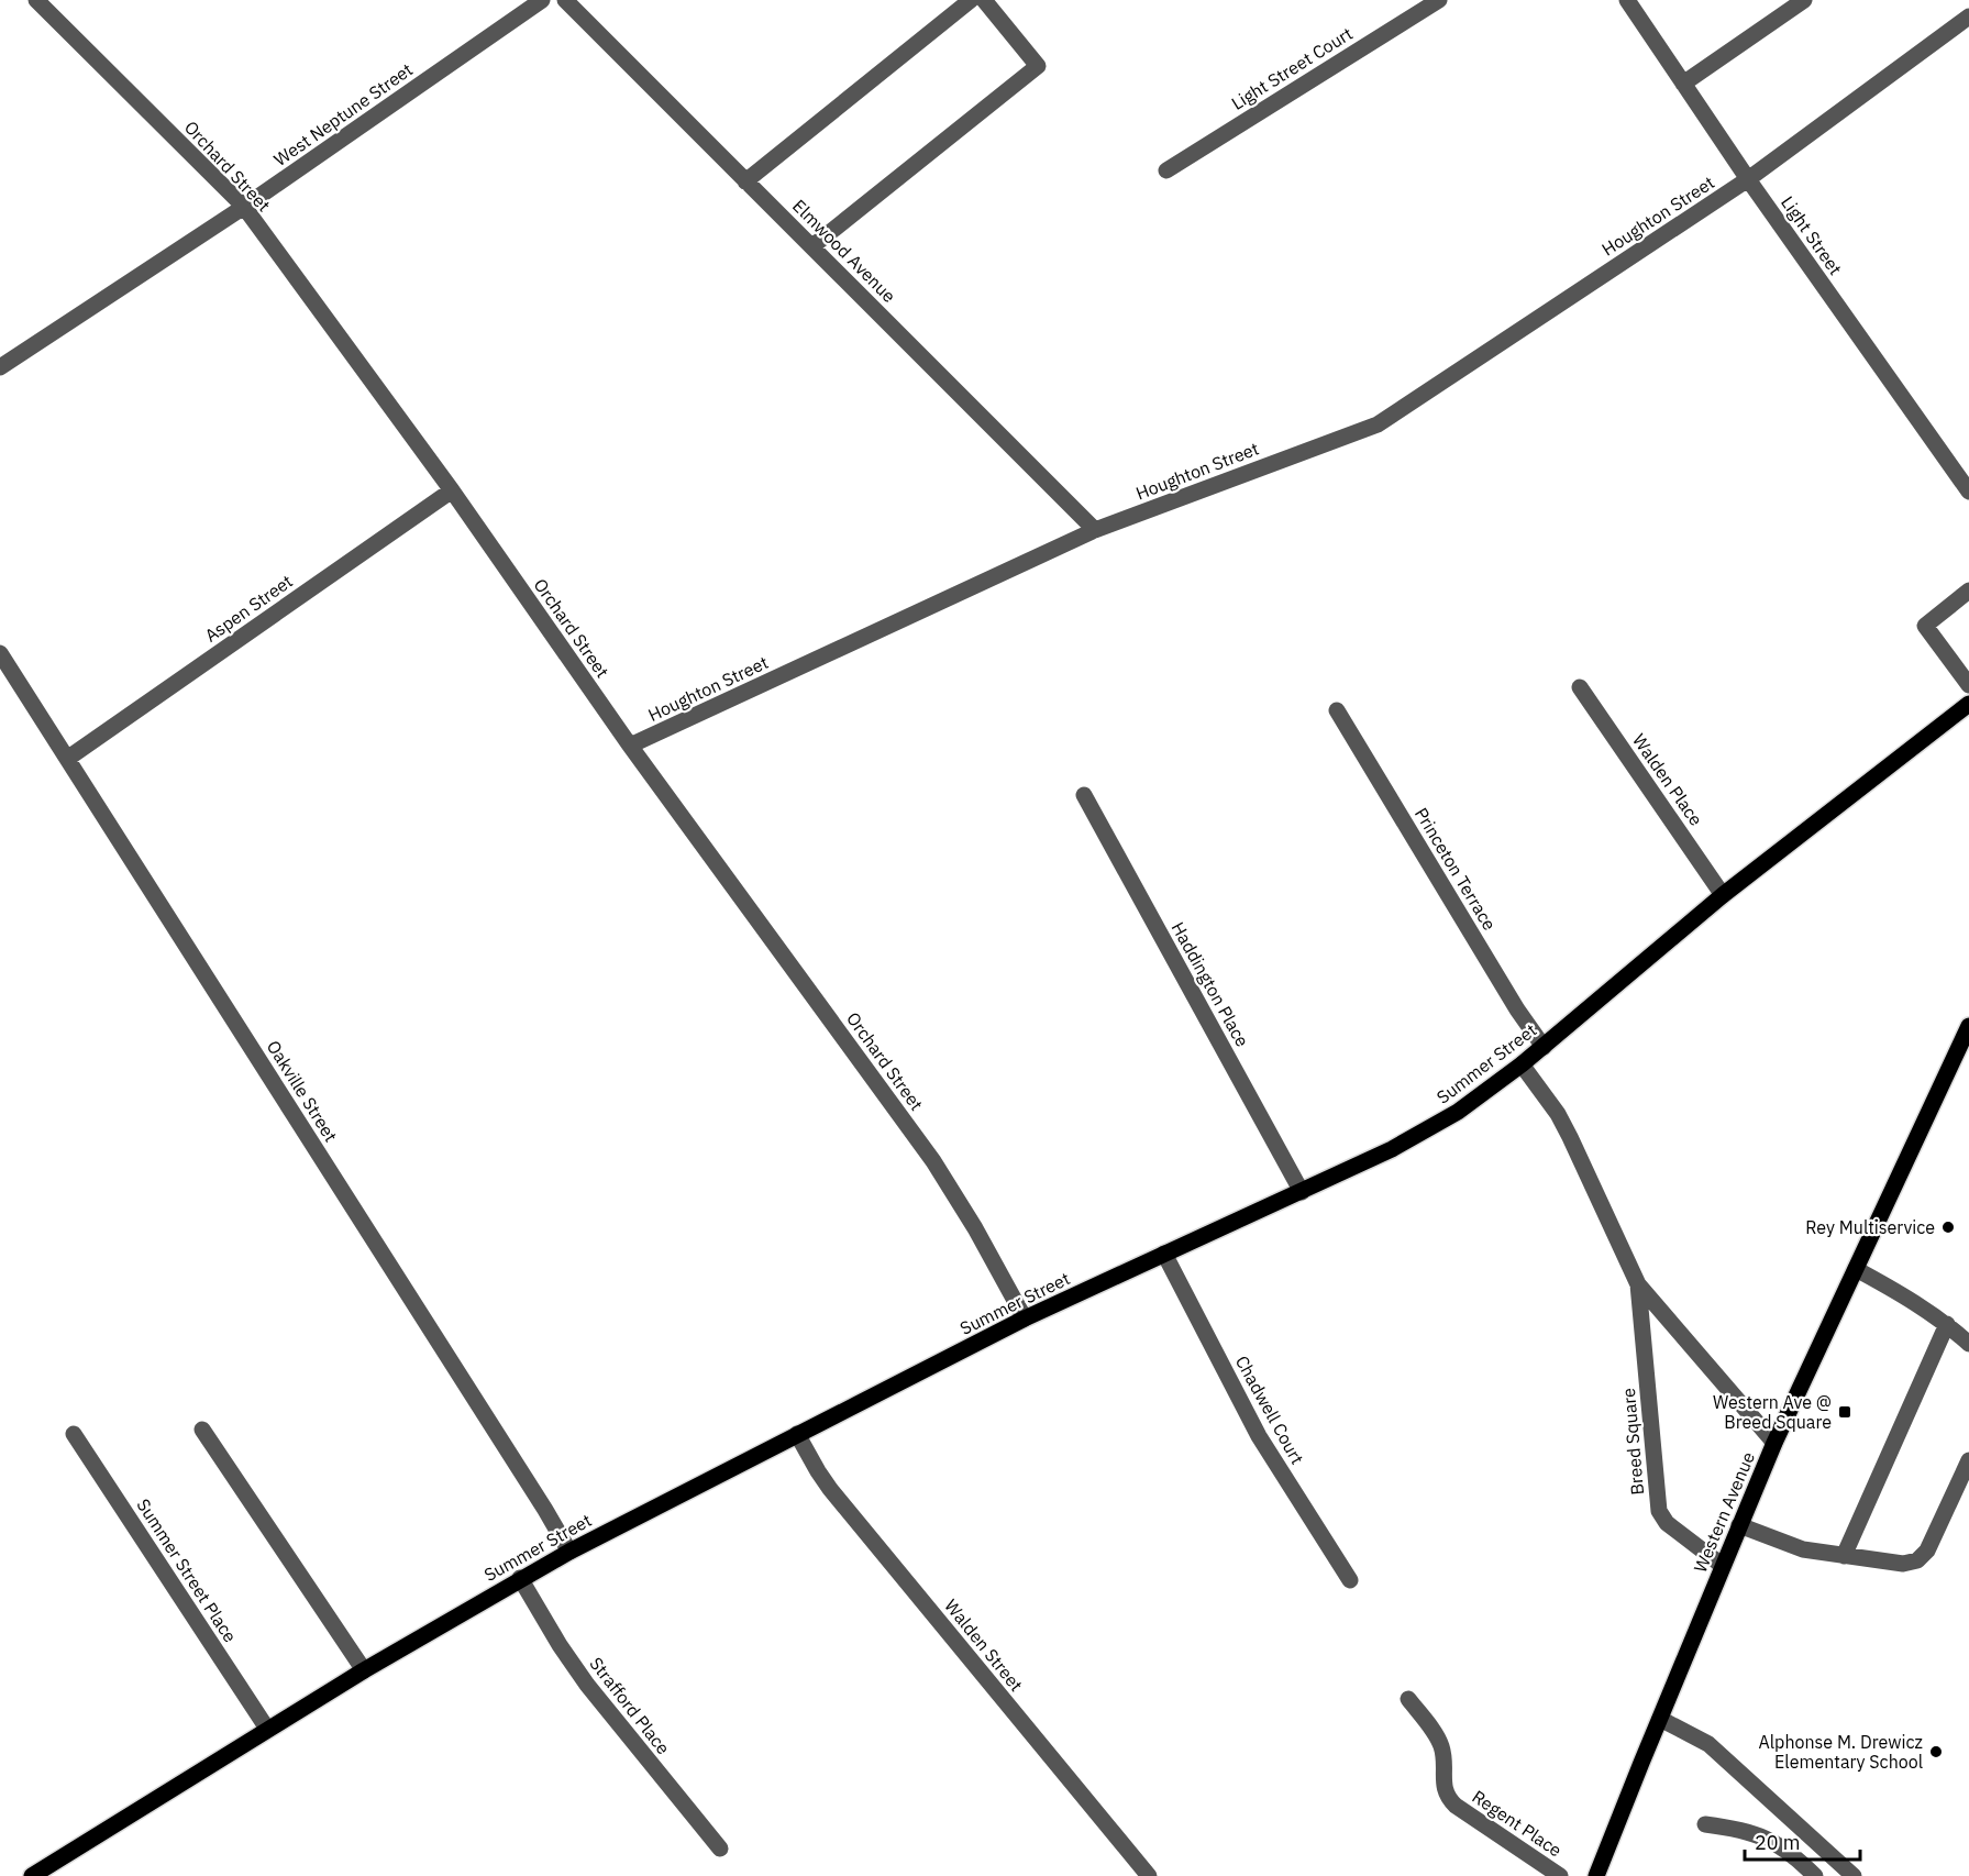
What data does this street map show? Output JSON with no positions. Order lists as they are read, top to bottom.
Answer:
{
  "streets": {
    "main road": ["Summer Street", "Western Avenue"],
    "street": [
      "Light Street Court",
      "West Neptune Street",
      "Orchard Street",
      "Houghton Street",
      "Light Street",
      "Elmwood Avenue",
      "Aspen Street",
      "Walden Place",
      "Princeton Terrace",
      "Haddington Place",
      "Oakville Street",
      "Chadwell Court",
      "Breed Square",
      "Summer Street Place",
      "Walden Street",
      "Strafford Place",
      "Regent Place"
    ]
  },
  "crossings": [
    ["West Neptune Street", "Orchard Street"],
    ["Orchard Street", "Houghton Street"],
    ["Orchard Street", "Aspen Street"],
    ["Orchard Street", "Summer Street"],
    ["Houghton Street", "Light Street"],
    ["Houghton Street", "Elmwood Avenue"],
    ["Aspen Street", "Oakville Street"],
    ["Walden Place", "Summer Street"],
    ["Princeton Terrace", "Summer Street"],
    ["Haddington Place", "Summer Street"],
    ["Summer Street", "Oakville Street"],
    ["Summer Street", "Chadwell Court"],
    ["Summer Street", "Breed Square"],
    ["Summer Street", "Summer Street Place"],
    ["Summer Street", "Walden Street"],
    ["Summer Street", "Strafford Place"],
    ["Breed Square", "Western Avenue"]
  ],
  "places": {
    "other": ["Rey Multiservice", "Alphonse M. Drewicz Elementary School"],
    "transit": ["Western Ave @ Breed Square"]
  },
  "scale_bar": "20 m"
}
